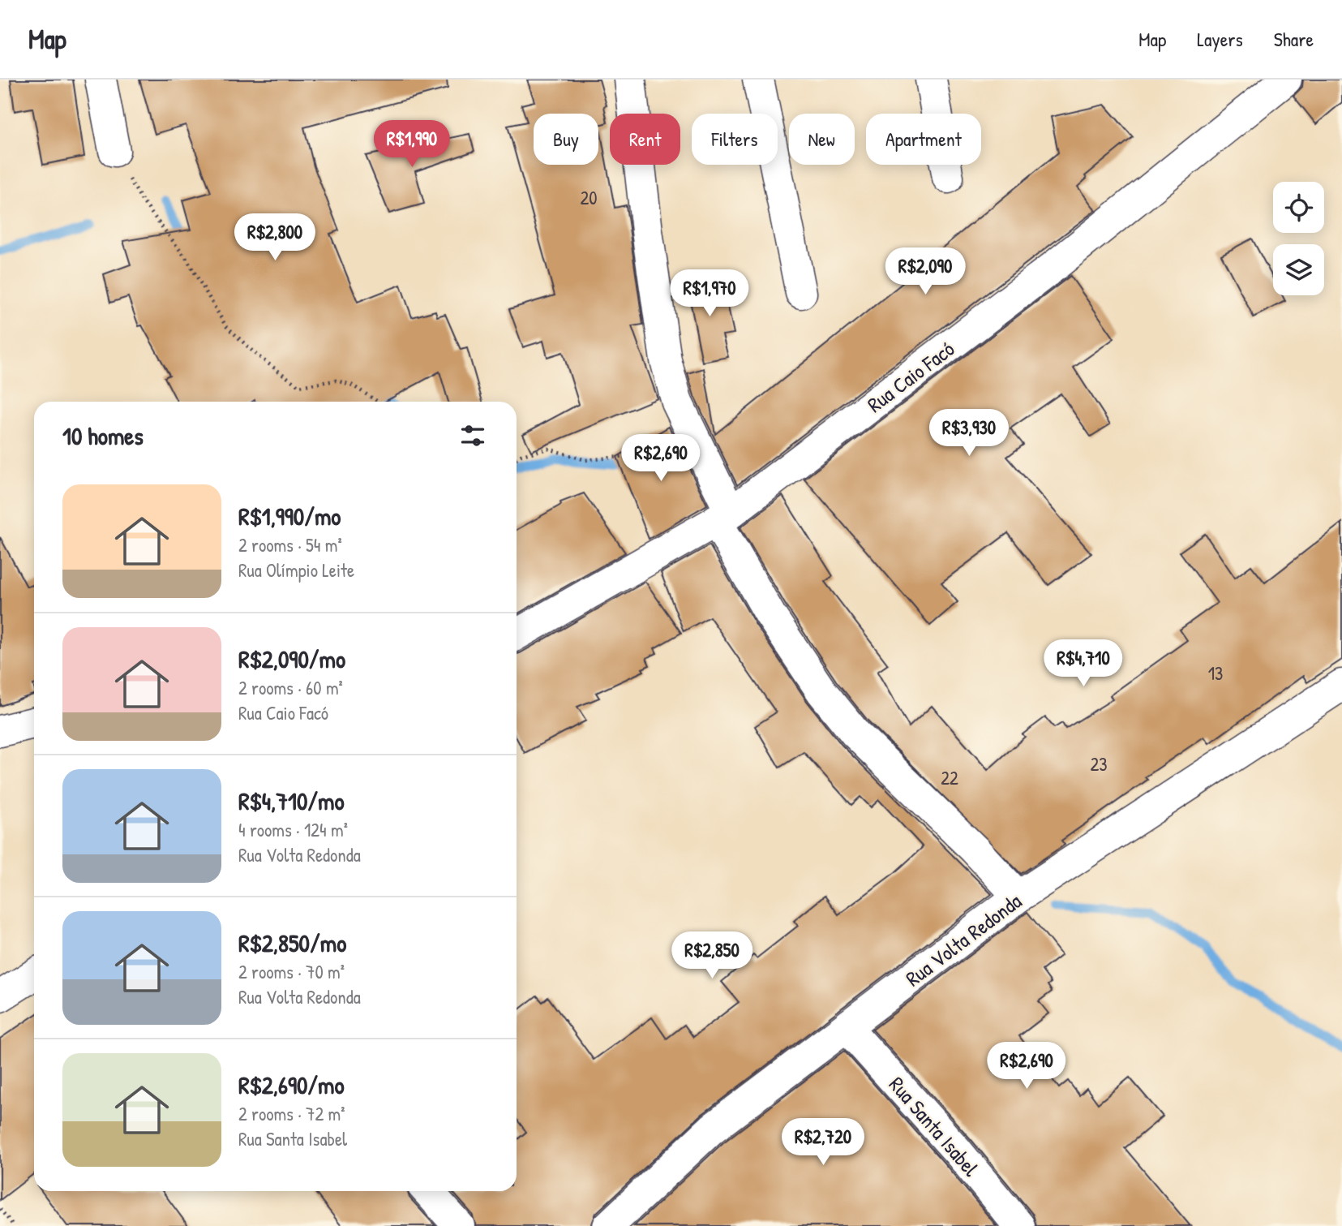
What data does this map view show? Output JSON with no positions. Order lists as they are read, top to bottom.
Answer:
{
  "streets": {
    "street": ["Rua Caio Facó", "Rua Volta Redonda", "Rua Santa Isabel"]
  },
  "crossings": [
    ["Rua Volta Redonda", "Rua Santa Isabel"]
  ],
  "house_numbers": [
    "20",
    "13",
    "23",
    "22"
  ],
  "page": {
    "header": "Map",
    "nav": ["Map", "Layers", "Share"],
    "chip": [
      "Buy",
      "Rent",
      "Filters",
      "New",
      "Apartment"
    ],
    "price": [
      "R$1,990",
      "R$2,800",
      "R$2,090",
      "R$1,970",
      "R$3,930",
      "R$2,690",
      "R$4,710",
      "R$2,850",
      "R$2,690",
      "R$2,720"
    ],
    "heading": "10 homes",
    "list": [
      {
        "name": "R$1,990/mo",
        "note": "2 rooms · 54 m² · Rua Olímpio Leite"
      },
      {
        "name": "R$2,090/mo",
        "note": "2 rooms · 60 m² · Rua Caio Facó"
      },
      {
        "name": "R$4,710/mo",
        "note": "4 rooms · 124 m² · Rua Volta Redonda"
      },
      {
        "name": "R$2,850/mo",
        "note": "2 rooms · 70 m² · Rua Volta Redonda"
      },
      {
        "name": "R$2,690/mo",
        "note": "2 rooms · 72 m² · Rua Santa Isabel"
      }
    ]
  }
}
